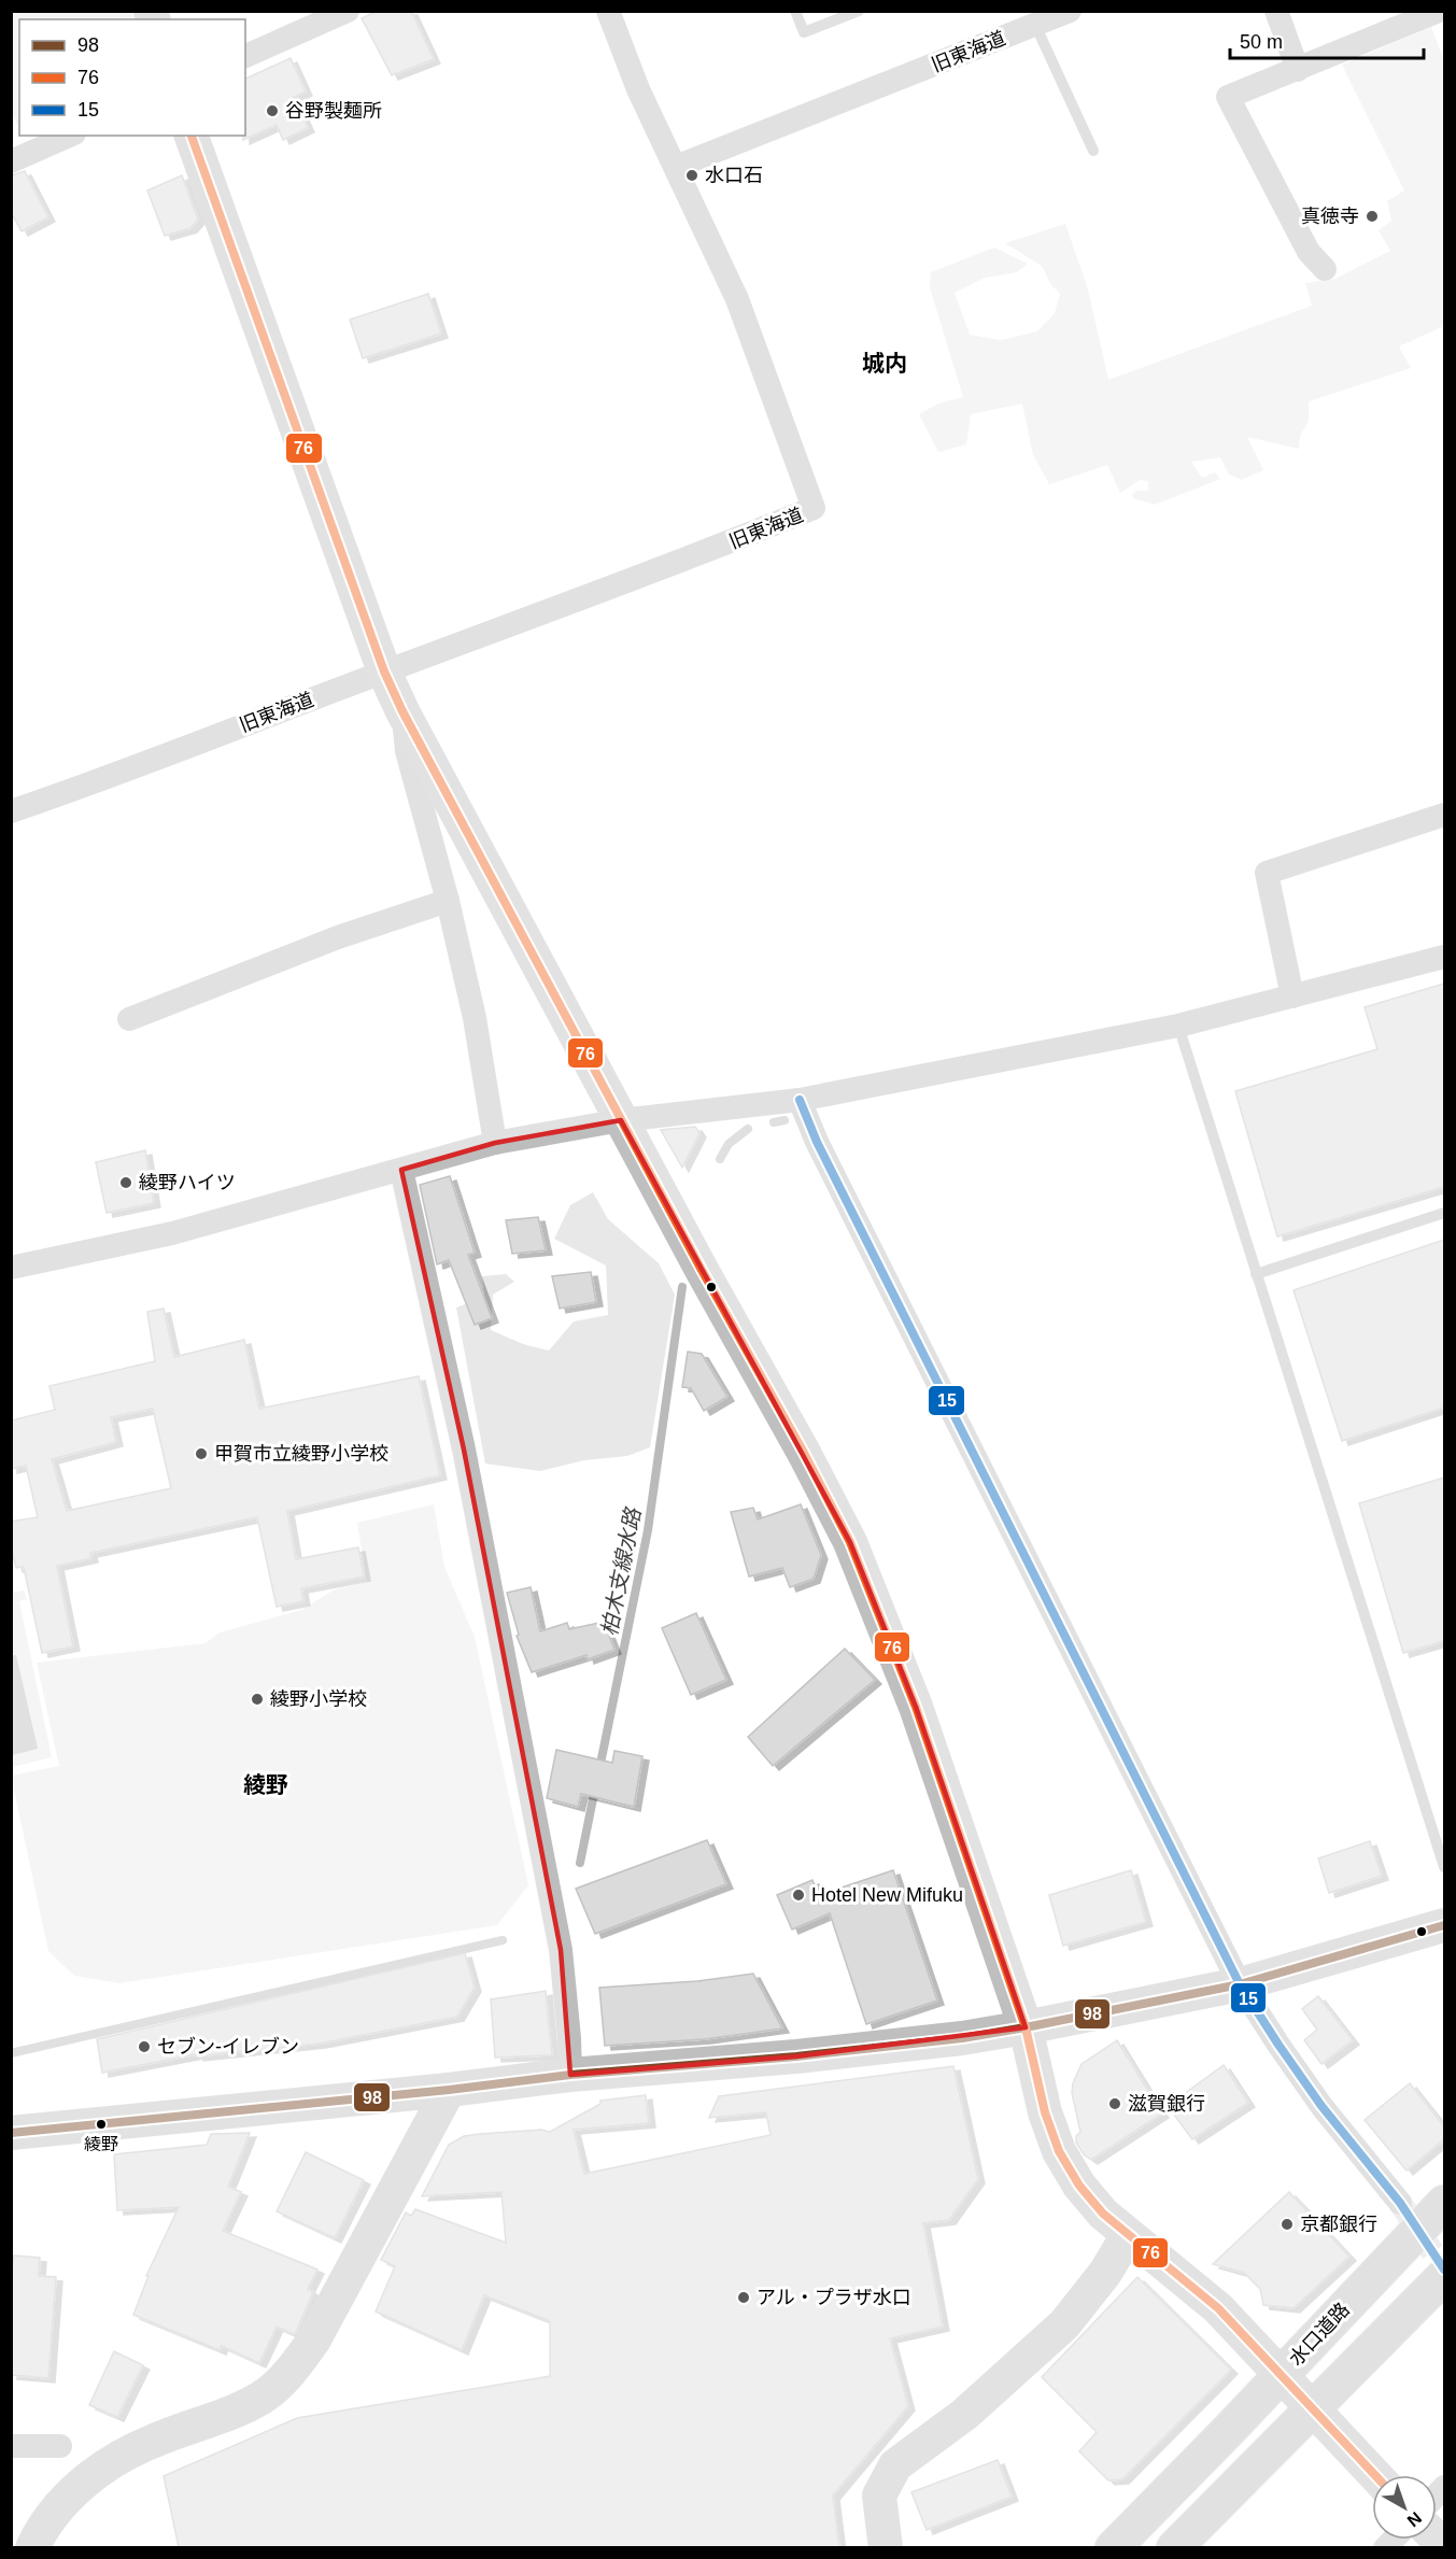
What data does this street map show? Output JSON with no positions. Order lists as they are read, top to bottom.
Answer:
{
  "streets": {
    "highway": ["水口道路"],
    "street": ["旧東海道"]
  },
  "districts": ["城内", "綾野"],
  "water": ["柏木支線水路"],
  "places": [
    "谷野製麺所",
    "水口石",
    "真徳寺",
    "綾野ハイツ",
    "甲賀市立綾野小学校",
    "綾野小学校",
    "Hotel New Mifuku",
    "セブン-イレブン",
    "滋賀銀行",
    "綾野",
    "京都銀行",
    "アル・プラザ水口"
  ],
  "lines": ["transit line 76", "transit line 15", "transit line 98"],
  "legend": ["98", "76", "15"],
  "scale_bar": "50 m",
  "north": "bottom right"
}
